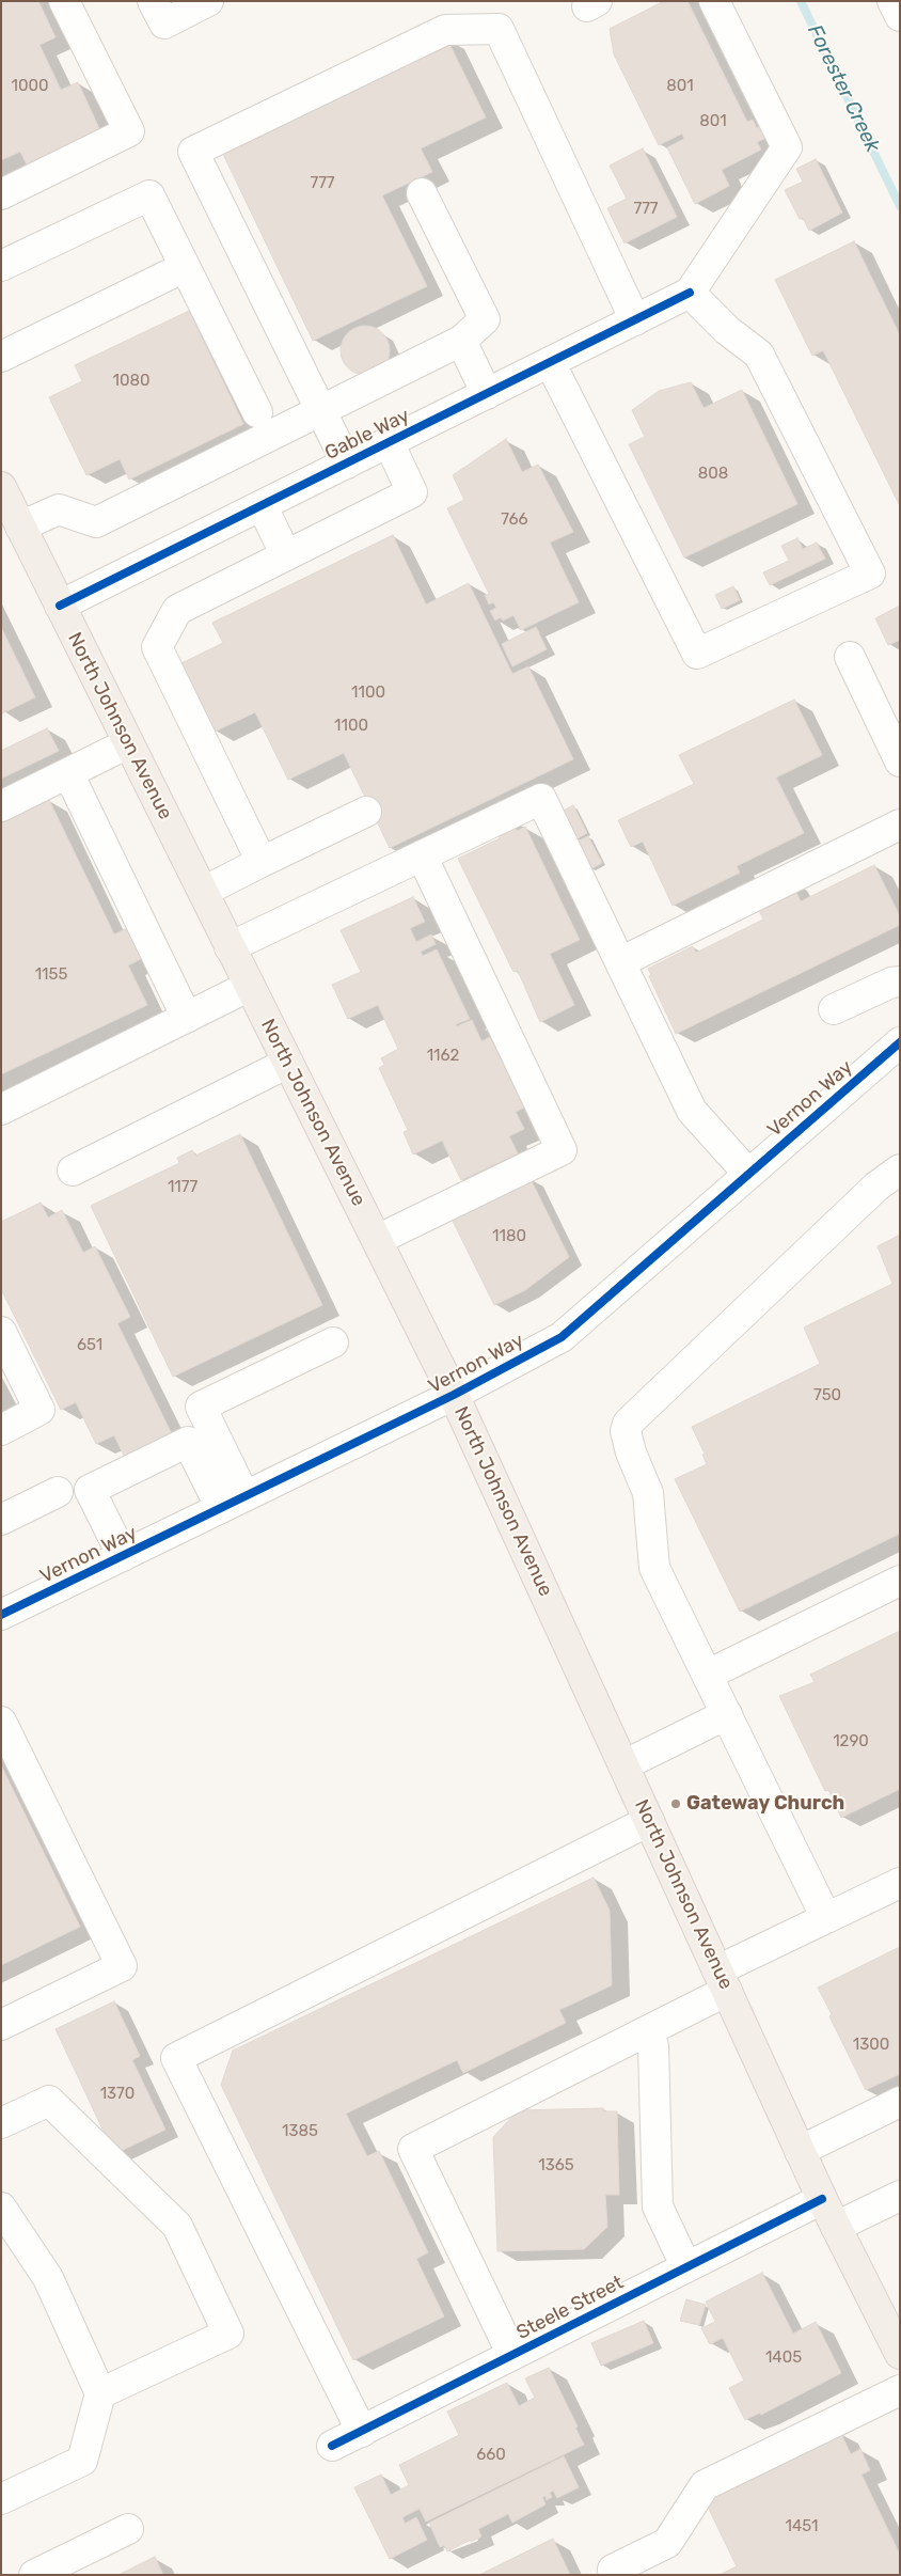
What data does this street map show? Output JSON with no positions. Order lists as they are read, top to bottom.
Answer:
{
  "streets": {
    "main road": ["North Johnson Avenue"],
    "street": ["Gable Way", "Vernon Way", "Steele Street"]
  },
  "crossings": [
    ["Gable Way", "North Johnson Avenue"],
    ["North Johnson Avenue", "Vernon Way"],
    ["North Johnson Avenue", "Steele Street"]
  ],
  "water": ["Forester Creek"],
  "places": ["Gateway Church"],
  "house_numbers": [
    "1000",
    "801",
    "801",
    "777",
    "777",
    "1080",
    "808",
    "766",
    "1100",
    "1100",
    "1155",
    "1162",
    "1177",
    "1180",
    "651",
    "750",
    "1290",
    "1300",
    "1370",
    "1385",
    "1365",
    "1405",
    "660",
    "1451"
  ]
}
